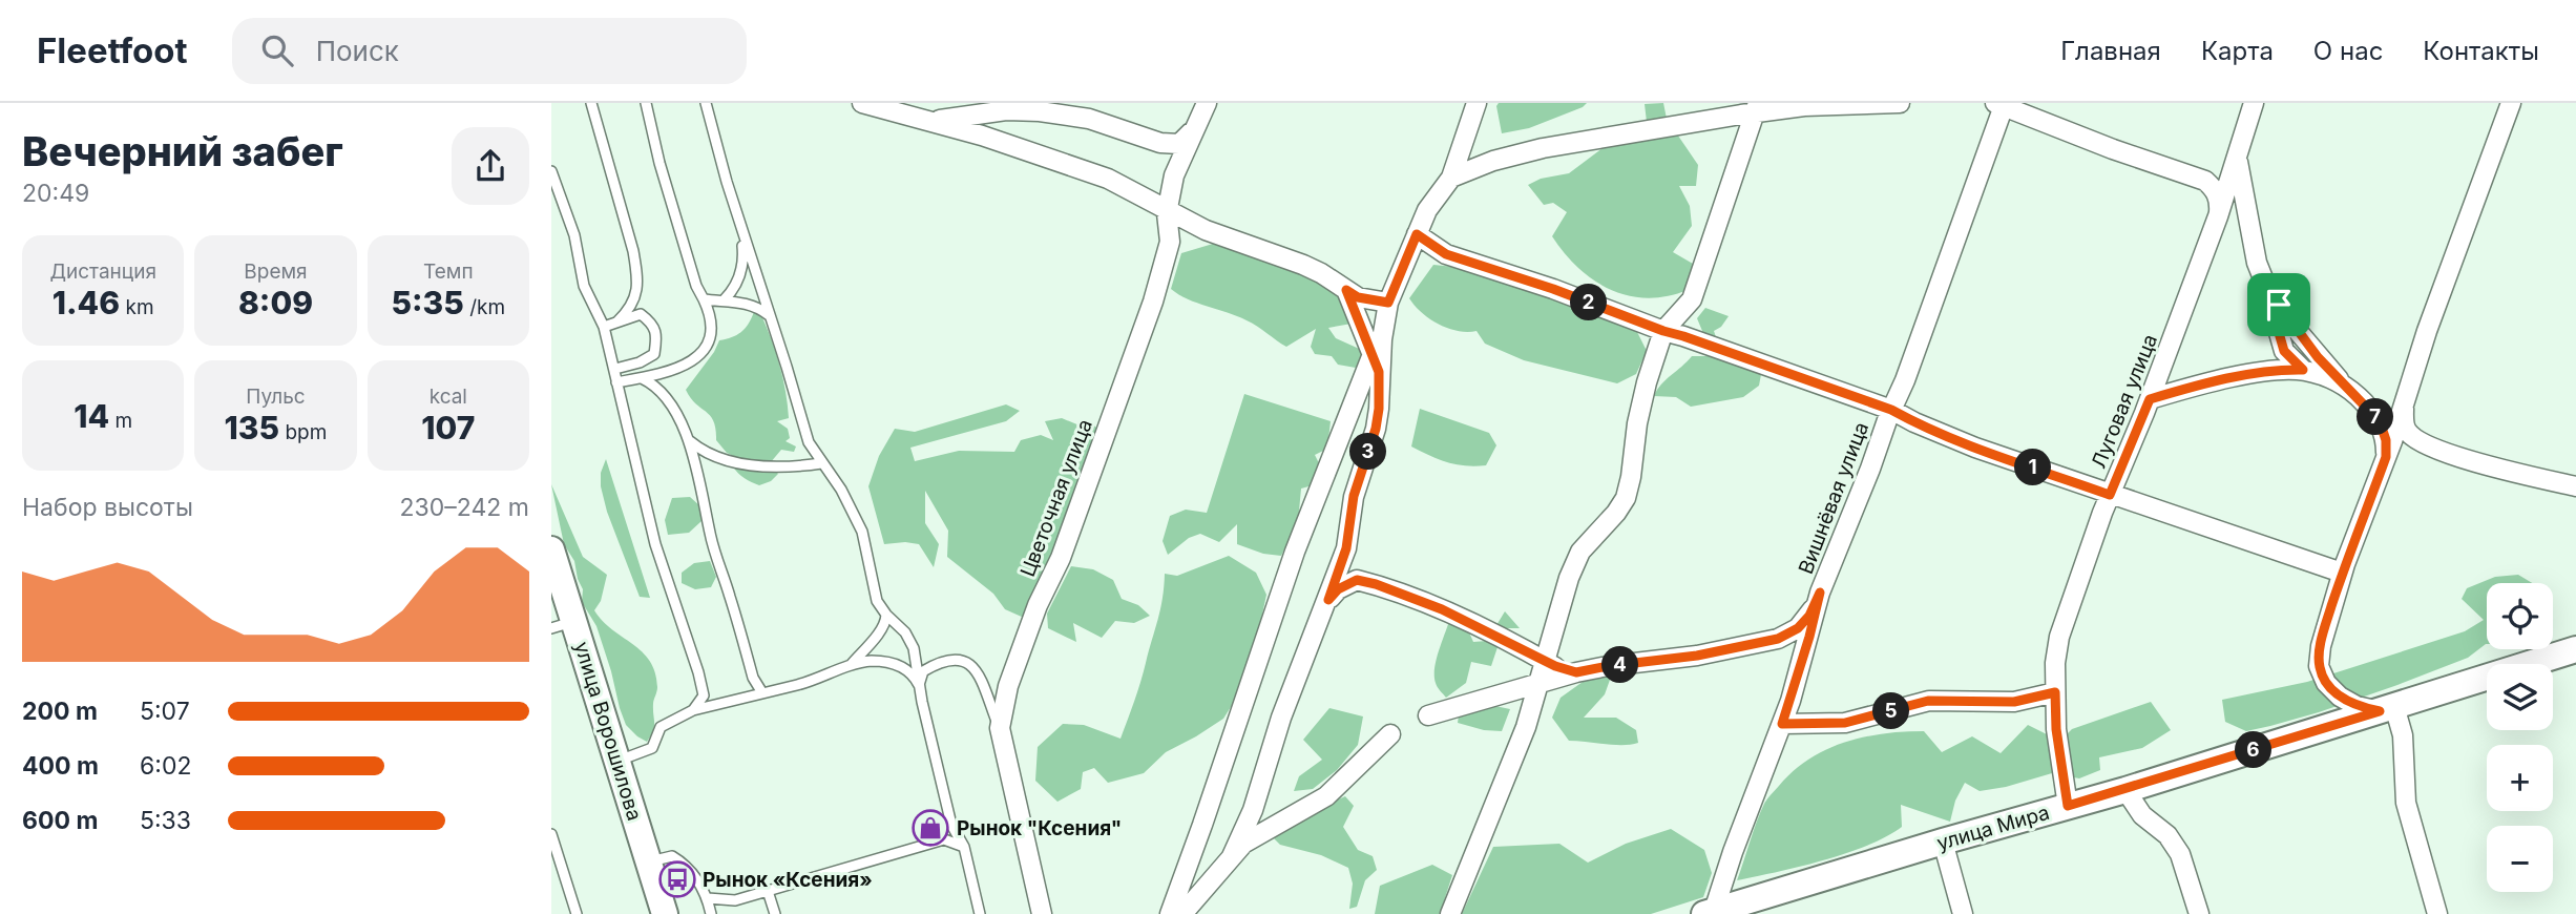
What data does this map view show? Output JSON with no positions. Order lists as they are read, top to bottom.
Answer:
{
  "streets": {
    "main road": ["улица Ворошилова", "улица Мира"],
    "street": ["Луговая улица", "Цветочная улица", "Вишнёвая улица"]
  },
  "crossings": [
    ["Луговая улица", "улица Мира"],
    ["Вишнёвая улица", "улица Мира"]
  ],
  "places": {
    "shop": ["Рынок \"Ксения\""],
    "bus stop": ["Рынок «Ксения»"]
  },
  "page": {
    "header": "Fleetfoot",
    "search": "Поиск",
    "nav": [
      "Главная",
      "Карта",
      "О нас",
      "Контакты"
    ],
    "heading": ["Вечерний забег", "20:49"],
    "stats": [
      ["Дистанция", "1.46 km"],
      ["Время", "8:09"],
      ["Темп", "5:35 /km"],
      ["14 m"],
      ["Пульс", "135 bpm"],
      ["kcal", "107"]
    ],
    "pins": [
      "2",
      "7",
      "3",
      "1",
      "4",
      "5",
      "6"
    ],
    "chart": ["Набор высоты", "230–242 m"],
    "map_buttons": ["+", "−"],
    "list": [
      {
        "name": "200 m",
        "note": "5:07"
      },
      {
        "name": "400 m",
        "note": "6:02"
      },
      {
        "name": "600 m",
        "note": "5:33"
      }
    ]
  }
}
